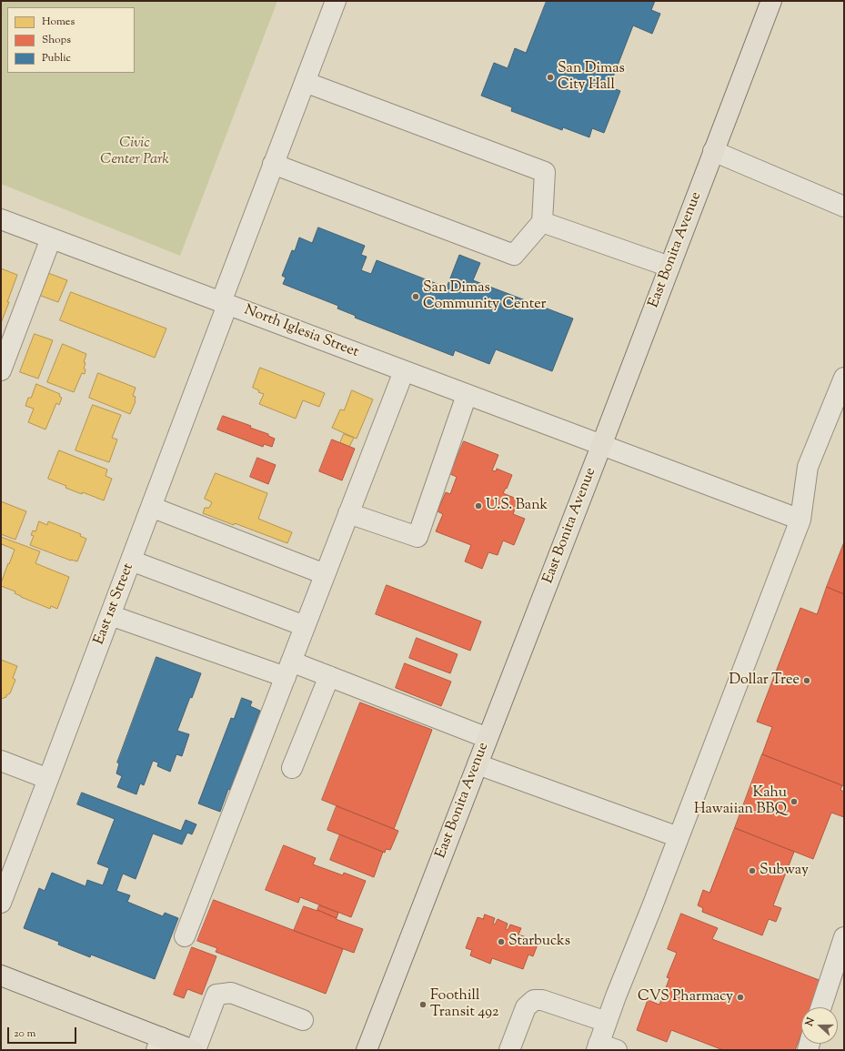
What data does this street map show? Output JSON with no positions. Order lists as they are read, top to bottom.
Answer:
{
  "streets": {
    "main road": ["East Bonita Avenue"],
    "street": ["North Iglesia Street", "East 1st Street"]
  },
  "crossings": [
    ["East Bonita Avenue", "North Iglesia Street"],
    ["North Iglesia Street", "East 1st Street"]
  ],
  "parks": ["Civic Center Park"],
  "places": [
    "San Dimas City Hall",
    "San Dimas Community Center",
    "U.S. Bank",
    "Dollar Tree",
    "Kahu Hawaiian BBQ",
    "Subway",
    "Starbucks",
    "CVS Pharmacy",
    "Foothill Transit 492"
  ],
  "legend": ["Homes", "Shops", "Public"],
  "scale_bar": "20 m",
  "north": "left"
}
